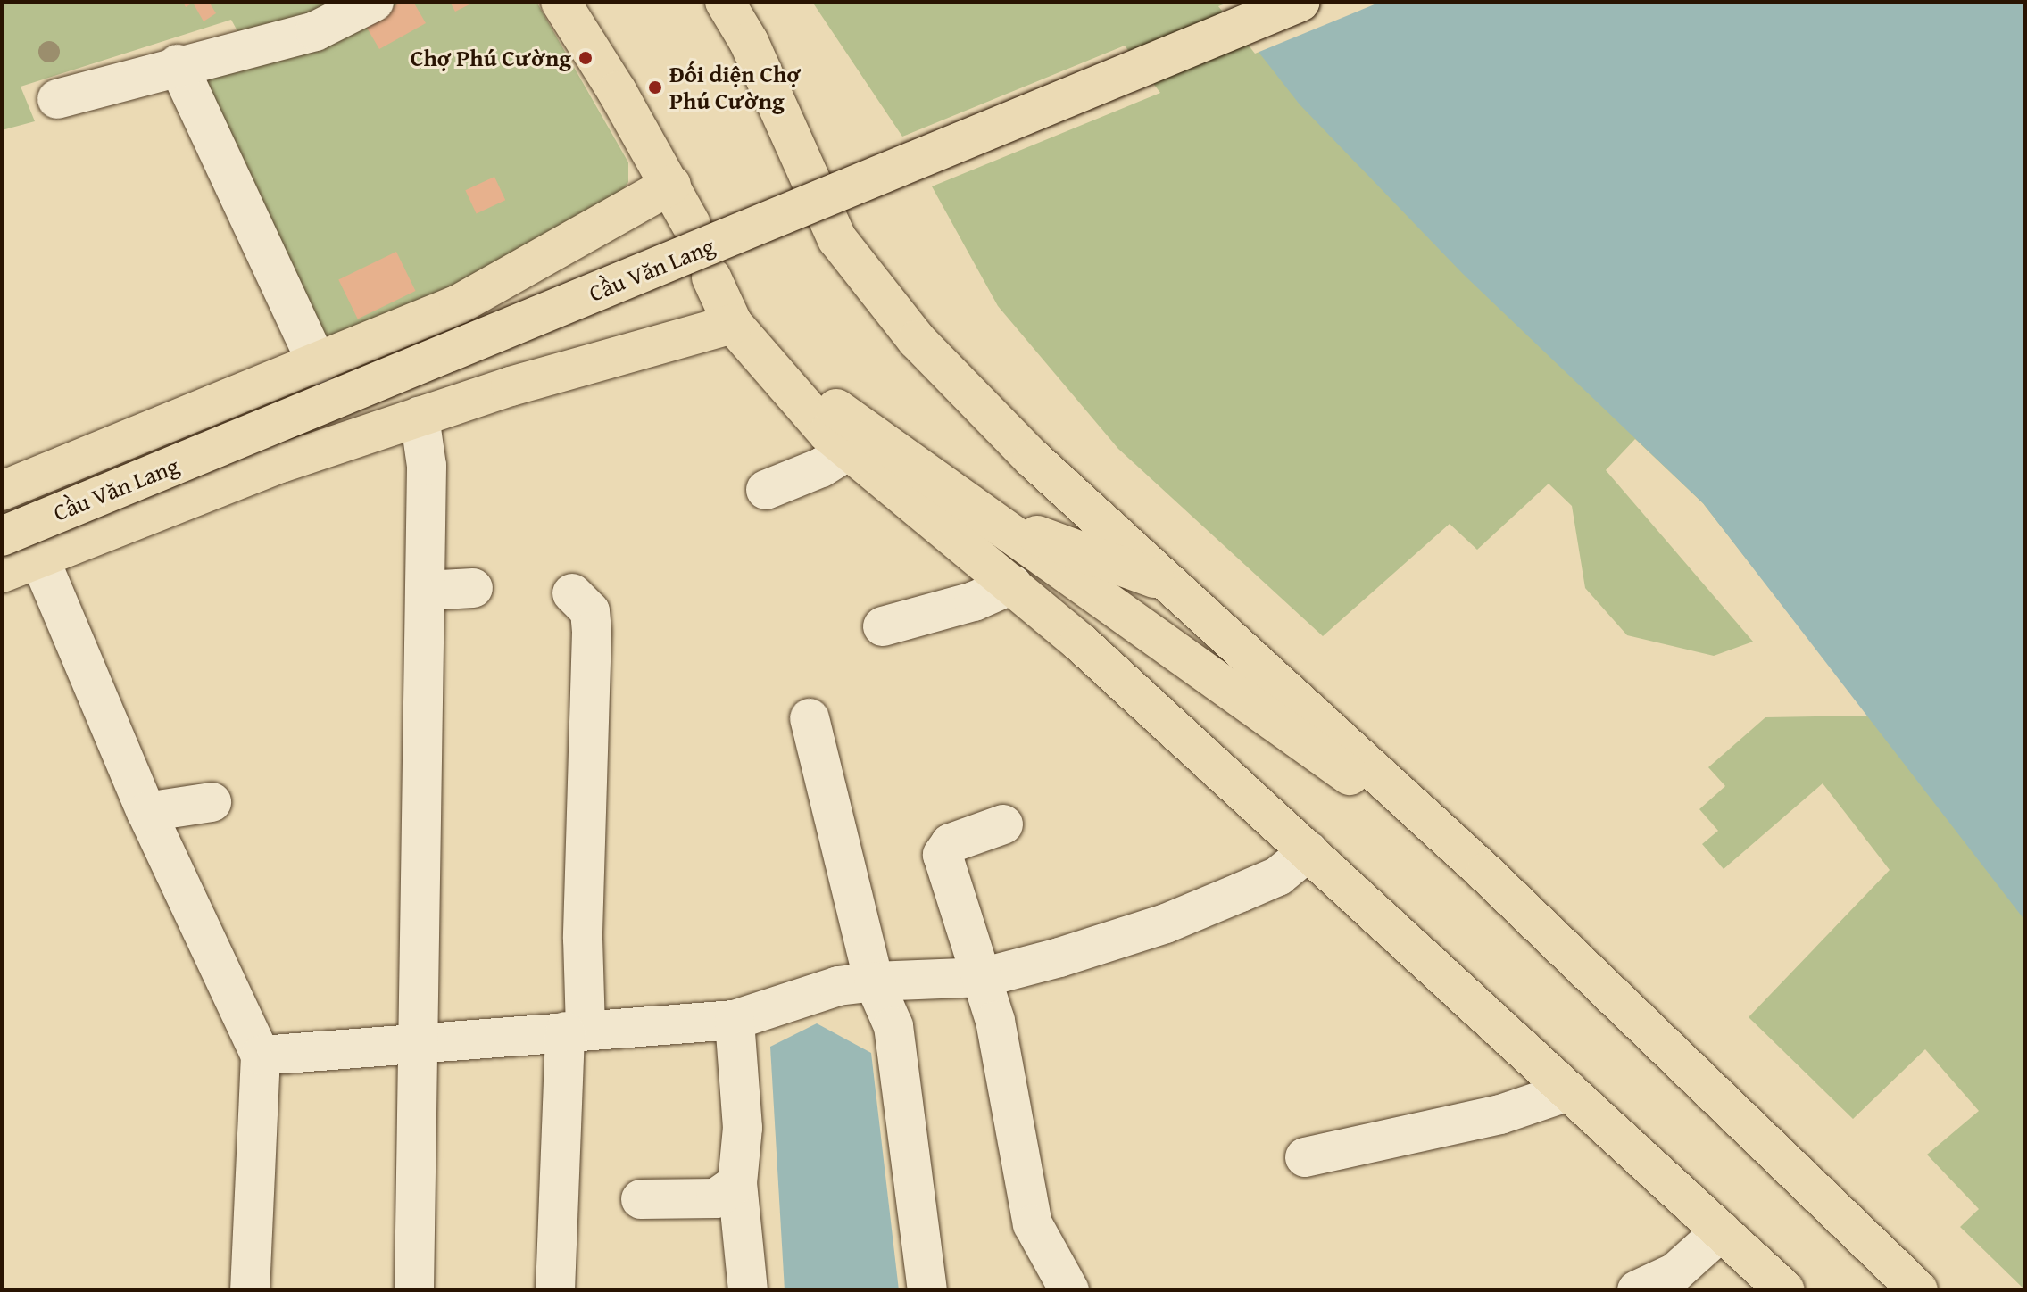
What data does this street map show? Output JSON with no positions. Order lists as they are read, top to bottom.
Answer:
{
  "streets": {
    "main road": ["Cầu Văn Lang"]
  },
  "places": ["Chợ Phú Cường", "Đối diện Chợ Phú Cường"]
}
